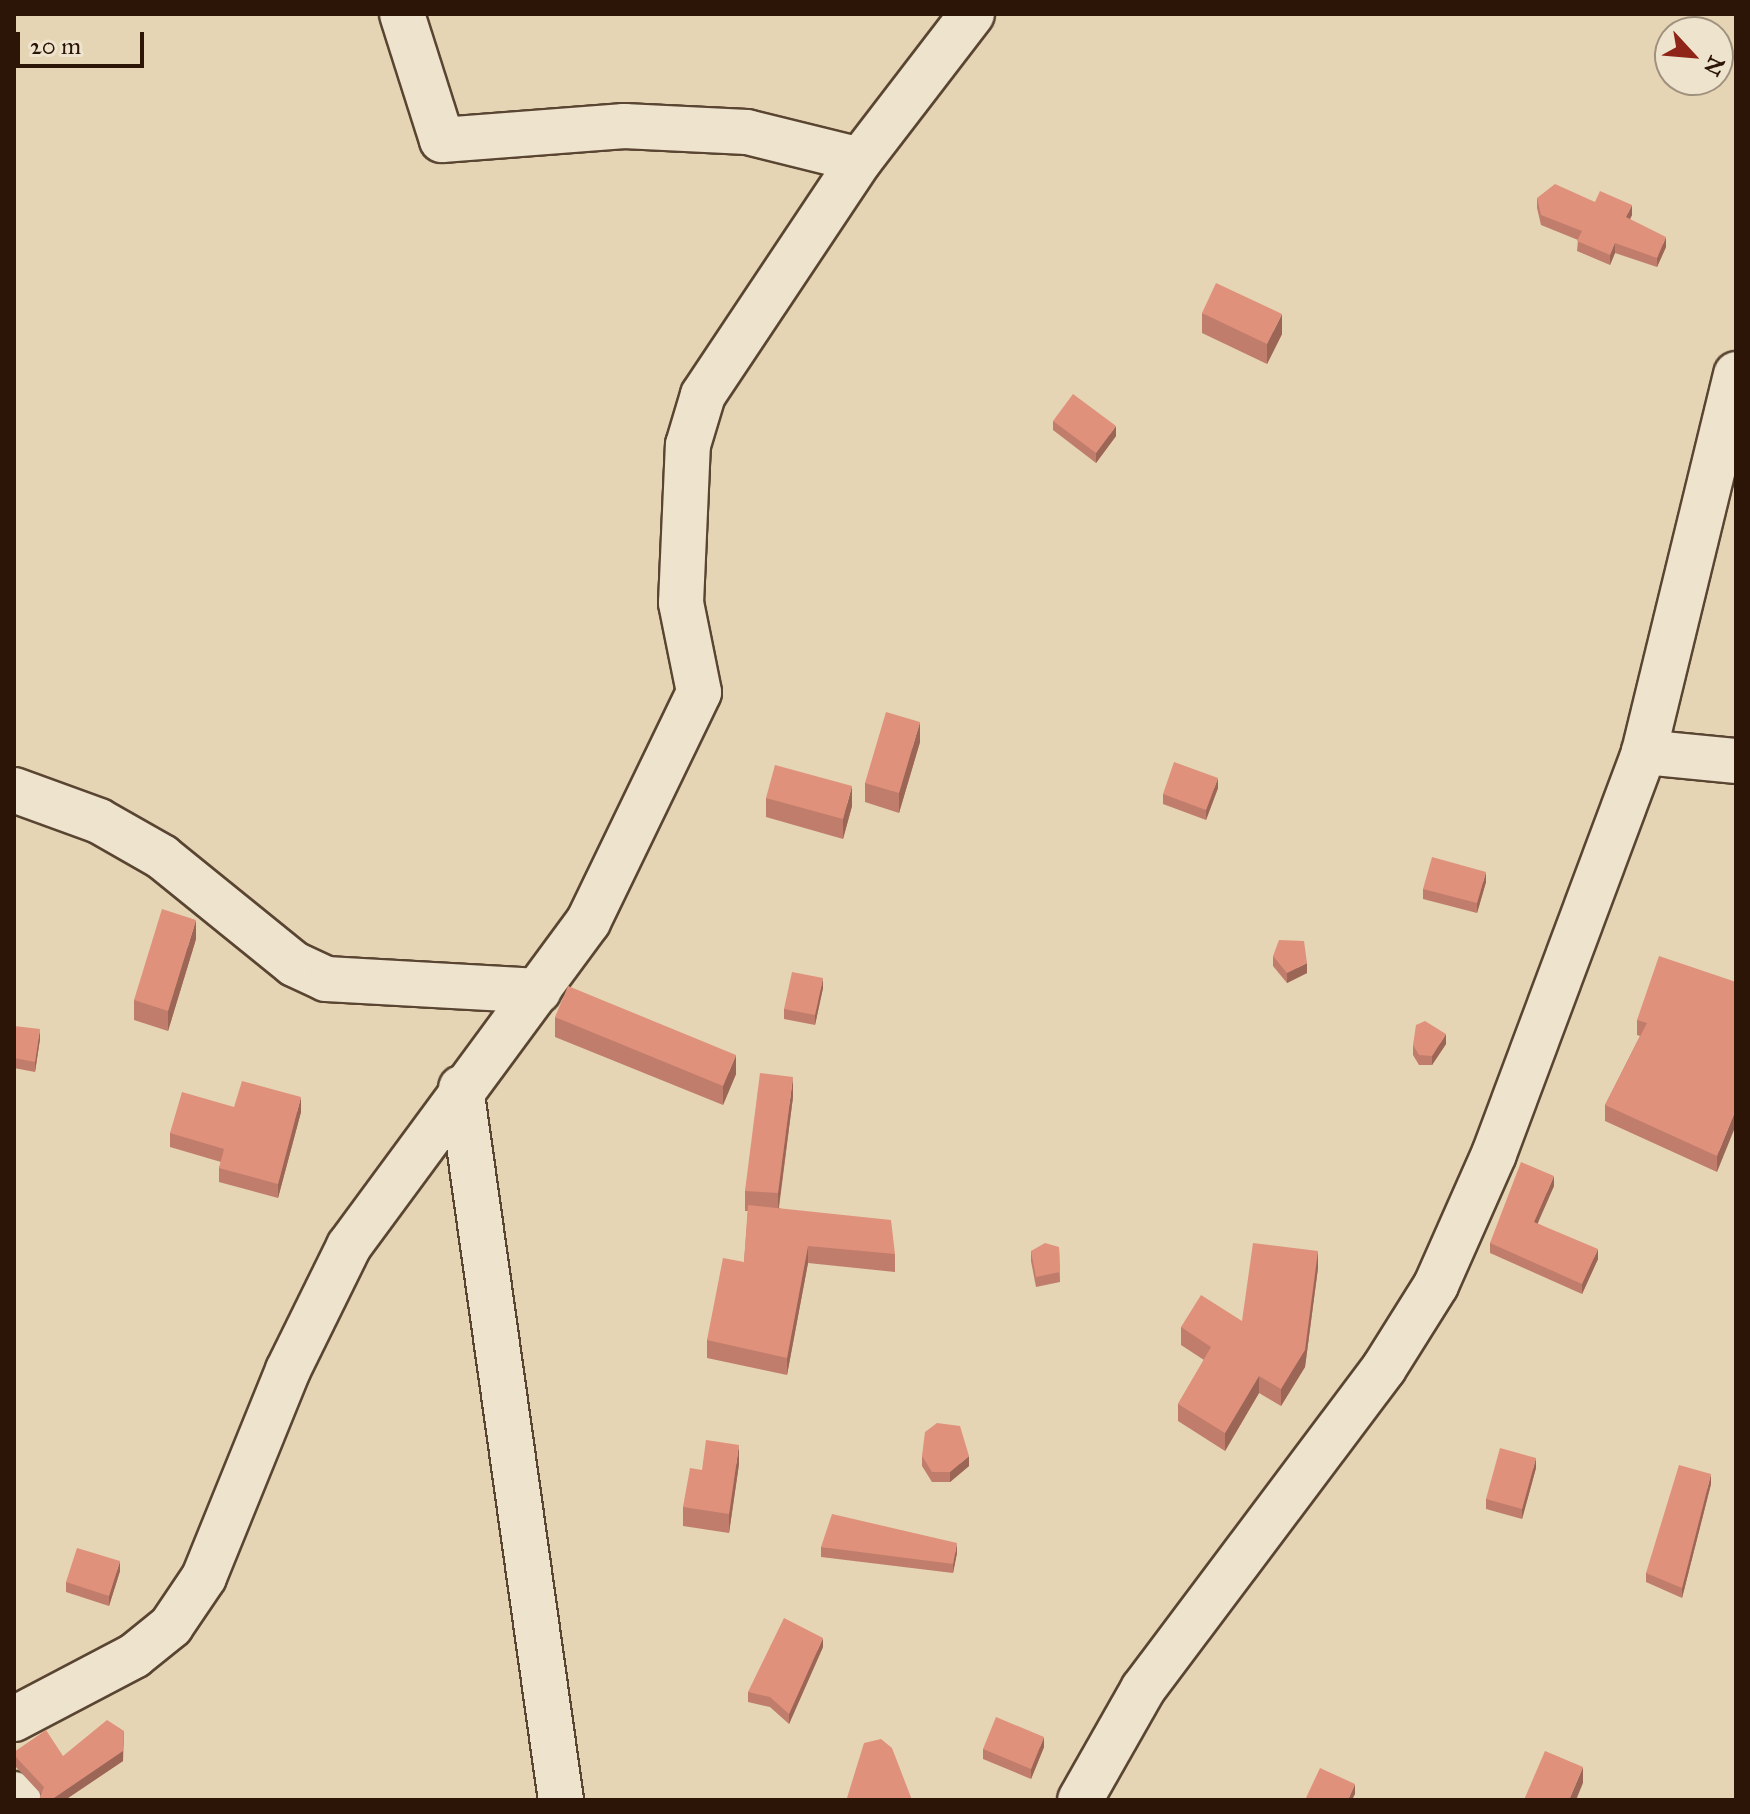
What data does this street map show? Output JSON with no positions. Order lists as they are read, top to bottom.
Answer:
{
  "scale_bar": "20 m",
  "north": "bottom right"
}
